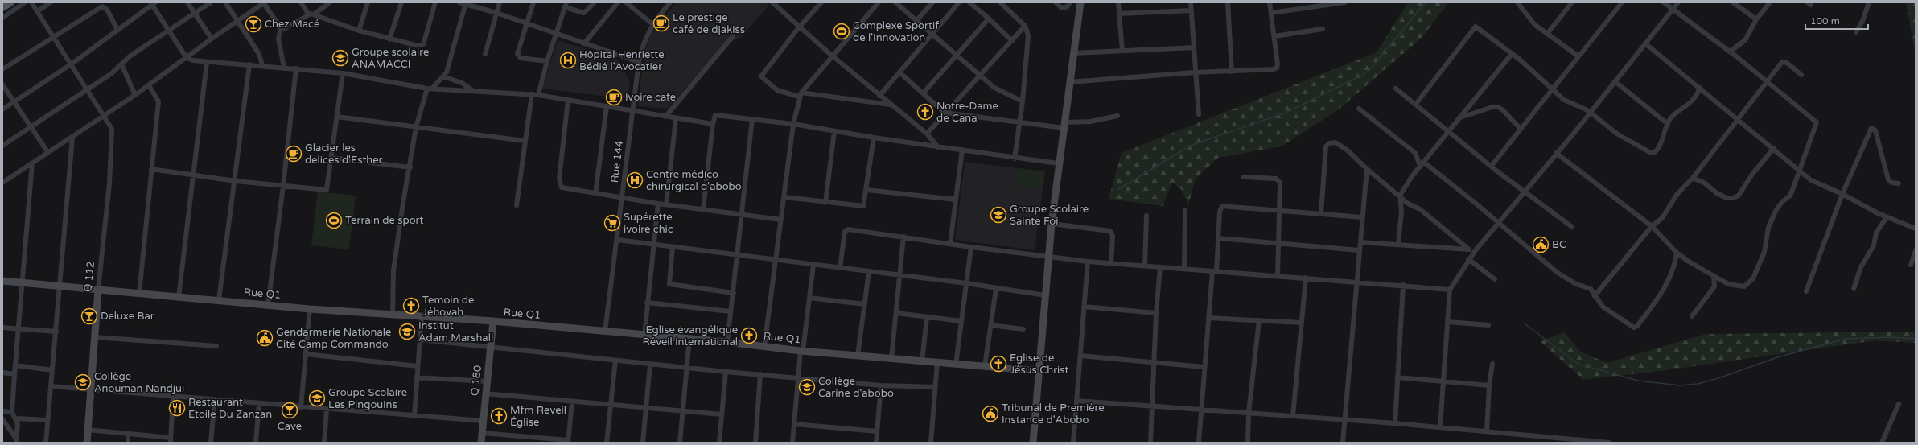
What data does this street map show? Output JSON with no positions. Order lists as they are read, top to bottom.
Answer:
{
  "streets": {
    "street": [
      "Rue 144",
      "Q 112",
      "Rue Q1",
      "Q 180"
    ]
  },
  "crossings": [
    ["Rue 144", "Rue Q1"],
    ["Q 112", "Rue Q1"],
    ["Rue Q1", "Q 180"]
  ],
  "places": {
    "cafe": ["Le prestige café de djakiss", "Ivoire café", "Glacier les delices d'Esther"],
    "bar": ["Chez Macé", "Deluxe Bar", "Cave"],
    "sports": ["Complexe Sportif de l'Innovation", "Terrain de sport"],
    "school or university": [
      "Groupe scolaire ANAMACCI",
      "Groupe Scolaire Sainte Foi",
      "Institut Adam Marshall",
      "Collège Anouman Nandjui",
      "Collège Carine d'abobo",
      "Groupe Scolaire Les Pingouins"
    ],
    "hospital": ["Hôpital Henriette Bédié l'Avocatier", "Centre médico chirurgical d'abobo"],
    "church": [
      "Notre-Dame de Cana",
      "Temoin de Jéhovah",
      "Eglise évangélique Réveil international",
      "Eglise de Jésus Christ",
      "Mfm Reveil Église"
    ],
    "supermarket": ["Supérette ivoire chic"],
    "public building": ["BC", "Gendarmerie Nationale Cité Camp Commando", "Tribunal de Première Instance d'Abobo"],
    "restaurant": ["Restaurant Etoile Du Zanzan"]
  },
  "scale_bar": "100 m"
}
